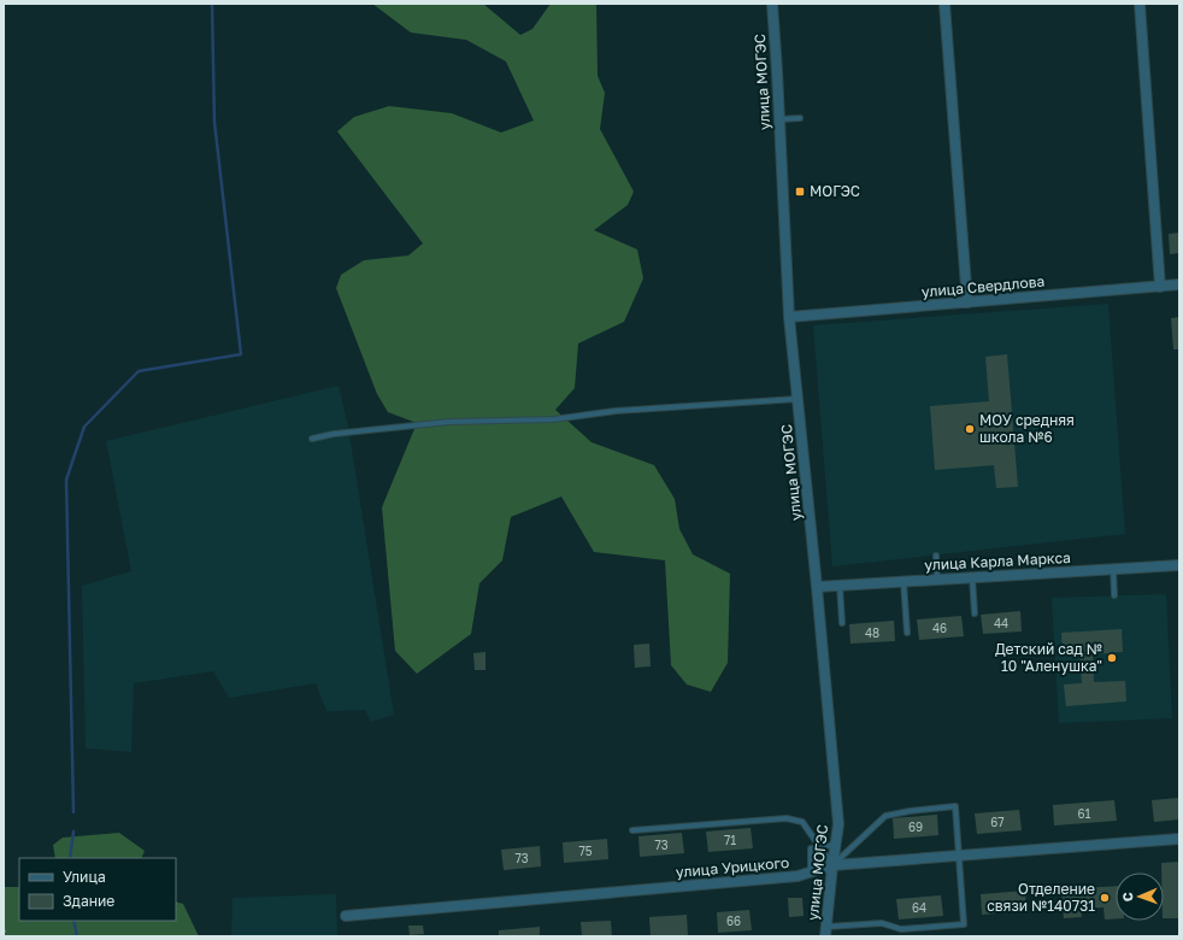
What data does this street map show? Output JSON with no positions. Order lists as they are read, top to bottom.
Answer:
{
  "streets": {
    "street": [
      "улица МОГЭС",
      "улица Свердлова",
      "улица Карла Маркса",
      "улица Урицкого"
    ]
  },
  "crossings": [
    ["улица МОГЭС", "улица Свердлова"],
    ["улица МОГЭС", "улица Карла Маркса"],
    ["улица МОГЭС", "улица Урицкого"]
  ],
  "places": {
    "transit": ["МОГЭС"],
    "other": ["МОУ средняя школа №6", "Детский сад № 10 \"Аленушка\"", "Отделение связи №140731"]
  },
  "house_numbers": [
    "44",
    "46",
    "48",
    "61",
    "67",
    "69",
    "71",
    "73",
    "75",
    "73",
    "64",
    "66"
  ],
  "legend": ["Улица", "Здание"],
  "north": "left"
}
